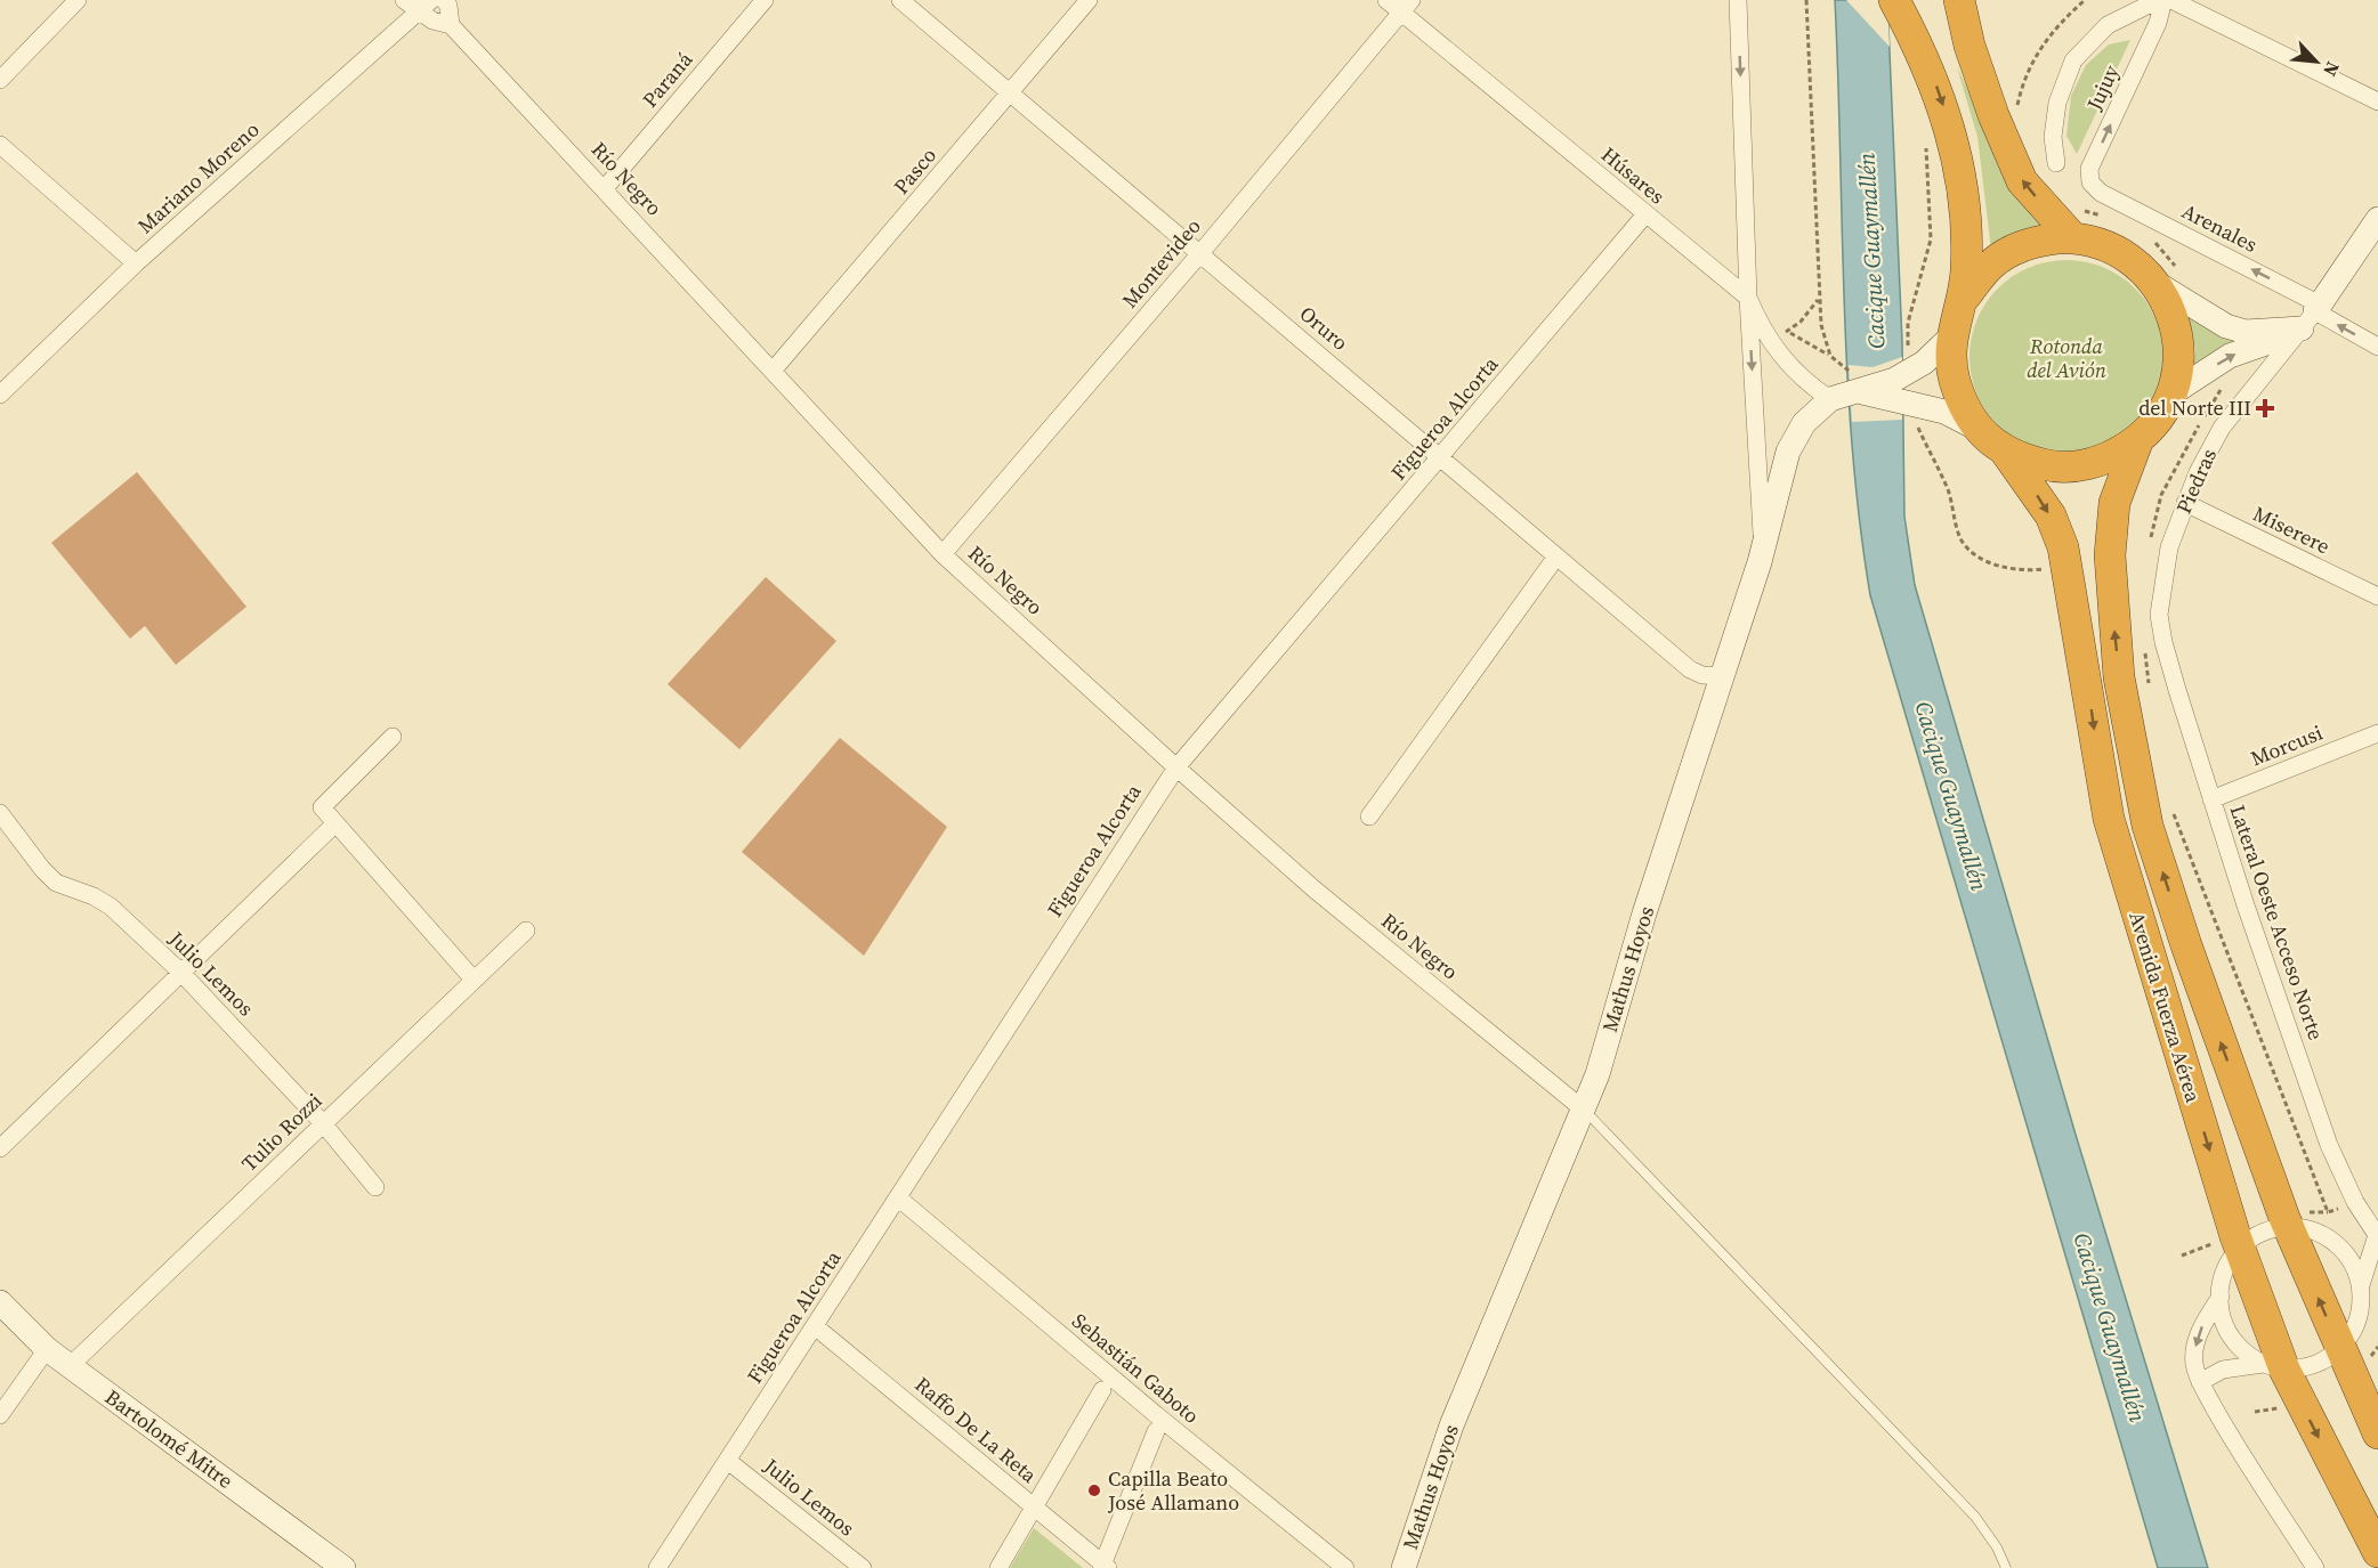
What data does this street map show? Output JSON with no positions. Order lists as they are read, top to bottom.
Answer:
{
  "streets": {
    "highway": ["Avenida Fuerza Aérea"],
    "main road": ["Piedras", "Mathus Hoyos", "Bartolomé Mitre"],
    "street": [
      "Paraná",
      "Jujuy",
      "Pasco",
      "Húsares",
      "Mariano Moreno",
      "Río Negro",
      "Arenales",
      "Montevideo",
      "Oruro",
      "Figueroa Alcorta",
      "Miserere",
      "Morcusi",
      "Lateral Oeste Acceso Norte",
      "Julio Lemos",
      "Tulio Rozzi",
      "Sebastián Gaboto",
      "Raffo De La Reta"
    ]
  },
  "crossings": [
    ["Paraná", "Río Negro"],
    ["Jujuy", "Arenales"],
    ["Pasco", "Río Negro"],
    ["Pasco", "Oruro"],
    ["Húsares", "Montevideo"],
    ["Húsares", "Figueroa Alcorta"],
    ["Húsares", "Mathus Hoyos"],
    ["Mariano Moreno", "Río Negro"],
    ["Río Negro", "Montevideo"],
    ["Río Negro", "Figueroa Alcorta"],
    ["Río Negro", "Mathus Hoyos"],
    ["Arenales", "Piedras"],
    ["Montevideo", "Oruro"],
    ["Oruro", "Figueroa Alcorta"],
    ["Oruro", "Mathus Hoyos"],
    ["Figueroa Alcorta", "Julio Lemos"],
    ["Figueroa Alcorta", "Sebastián Gaboto"],
    ["Figueroa Alcorta", "Raffo De La Reta"],
    ["Piedras", "Miserere"],
    ["Piedras", "Lateral Oeste Acceso Norte"],
    ["Morcusi", "Lateral Oeste Acceso Norte"],
    ["Mathus Hoyos", "Avenida Fuerza Aérea"],
    ["Julio Lemos", "Tulio Rozzi"],
    ["Tulio Rozzi", "Bartolomé Mitre"]
  ],
  "one_way": ["Jujuy", "Arenales"],
  "water": ["Cacique Guaymallén"],
  "parks": ["Rotonda del Avión"],
  "places": {
    "health": ["del Norte III"],
    "other": ["Capilla Beato José Allamano"]
  },
  "north": "bottom right"
}
